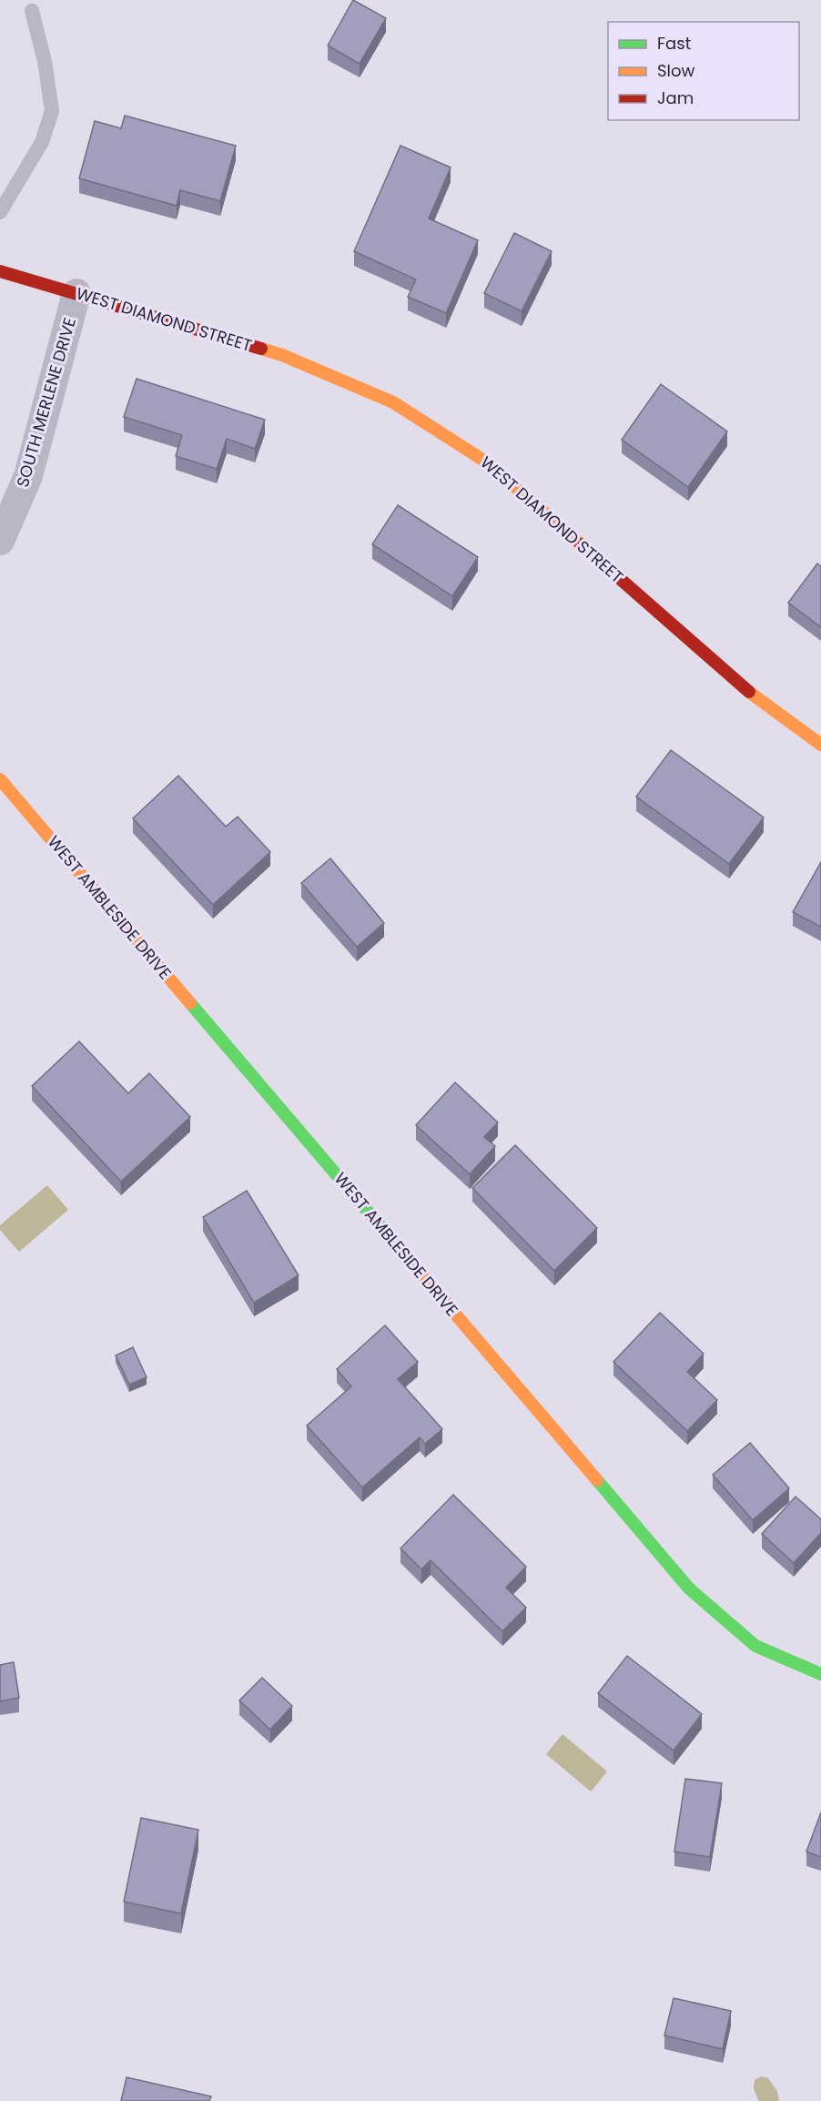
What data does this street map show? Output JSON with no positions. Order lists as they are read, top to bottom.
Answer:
{
  "streets": {
    "street": ["WEST DIAMOND STREET", "SOUTH MERLENE DRIVE", "WEST AMBLESIDE DRIVE"]
  },
  "crossings": [
    ["WEST DIAMOND STREET", "SOUTH MERLENE DRIVE"]
  ],
  "legend": ["Fast", "Slow", "Jam"]
}
